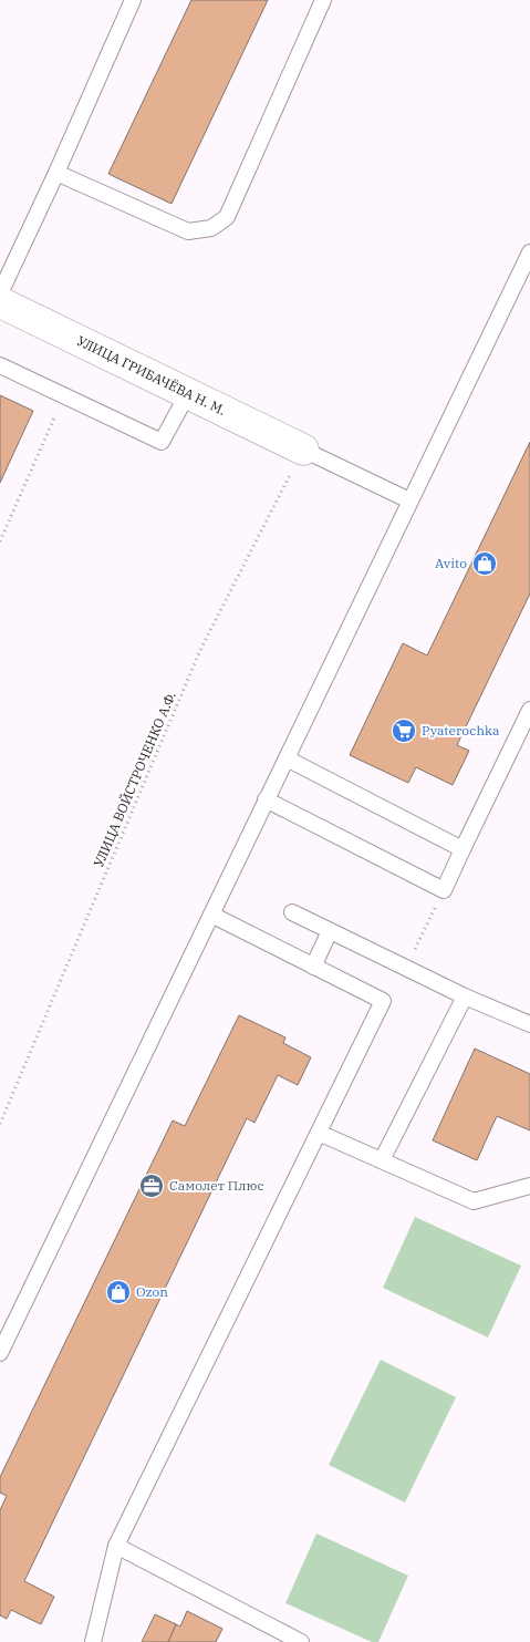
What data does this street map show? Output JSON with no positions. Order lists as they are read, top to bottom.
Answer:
{
  "streets": {
    "street": ["УЛИЦА ГРИБАЧЁВА Н. М."],
    "path": ["УЛИЦА ВОЙСТРОЧЕНКО А.Ф."]
  },
  "crossings": [
    ["УЛИЦА ГРИБАЧЁВА Н. М.", "УЛИЦА ВОЙСТРОЧЕНКО А.Ф."]
  ],
  "places": {
    "shop": ["Avito", "Ozon"],
    "supermarket": ["Pyaterochka"],
    "office": ["Самолет Плюс"]
  }
}
